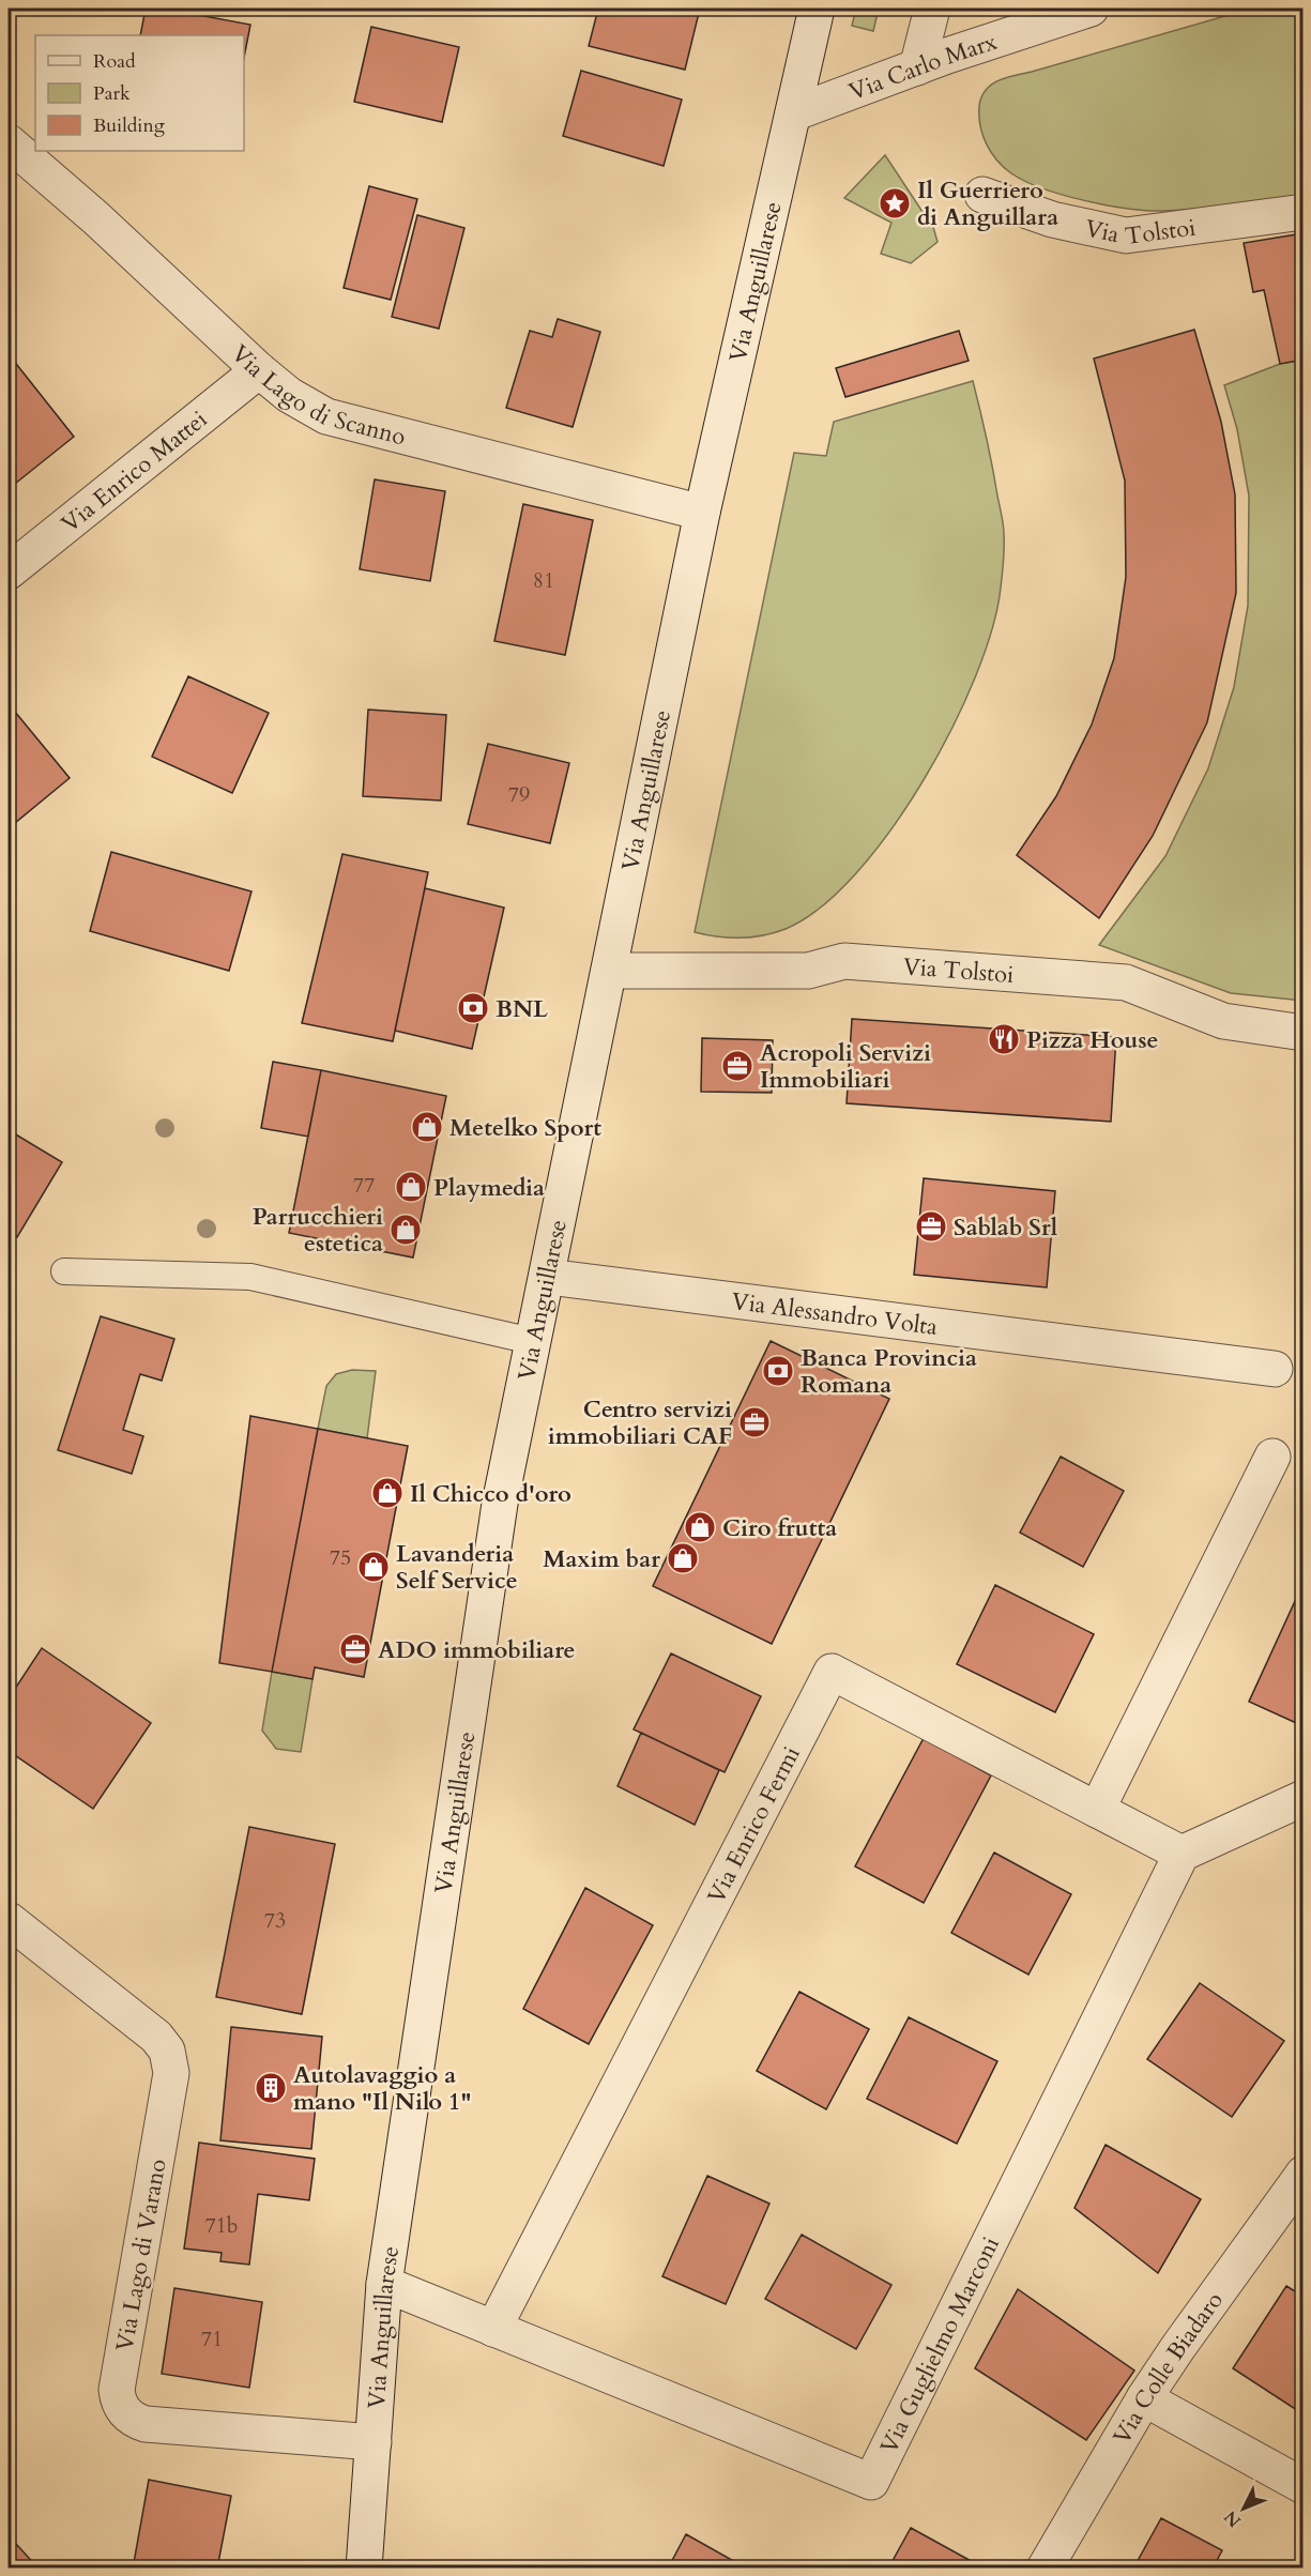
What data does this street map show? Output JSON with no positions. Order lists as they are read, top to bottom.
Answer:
{
  "streets": {
    "street": [
      "Via Carlo Marx",
      "Via Tolstoi",
      "Via Anguillarese",
      "Via Lago di Scanno",
      "Via Enrico Mattei",
      "Via Alessandro Volta",
      "Via Enrico Fermi",
      "Via Lago di Varano",
      "Via Guglielmo Marconi",
      "Via Colle Biadaro"
    ]
  },
  "crossings": [
    ["Via Carlo Marx", "Via Anguillarese"],
    ["Via Tolstoi", "Via Anguillarese"],
    ["Via Anguillarese", "Via Lago di Scanno"],
    ["Via Anguillarese", "Via Alessandro Volta"],
    ["Via Anguillarese", "Via Lago di Varano"],
    ["Via Anguillarese", "Via Guglielmo Marconi"],
    ["Via Lago di Scanno", "Via Enrico Mattei"],
    ["Via Enrico Fermi", "Via Guglielmo Marconi"]
  ],
  "places": {
    "place": ["Il Guerriero di Anguillara"],
    "bank": ["BNL", "Banca Provincia Romana"],
    "restaurant": ["Pizza House"],
    "office": [
      "Acropoli Servizi Immobiliari",
      "Sablab Srl",
      "Centro servizi immobiliari CAF",
      "ADO immobiliare"
    ],
    "shop": [
      "Metelko Sport",
      "Playmedia",
      "Parrucchieri estetica",
      "Il Chicco d'oro",
      "Ciro frutta",
      "Maxim bar",
      "Lavanderia Self Service"
    ],
    "building": ["Autolavaggio a mano \"Il Nilo 1\""]
  },
  "house_numbers": [
    "81",
    "79",
    "77",
    "75",
    "73",
    "71b",
    "71"
  ],
  "legend": ["Road", "Park", "Building"],
  "north": "bottom left"
}
